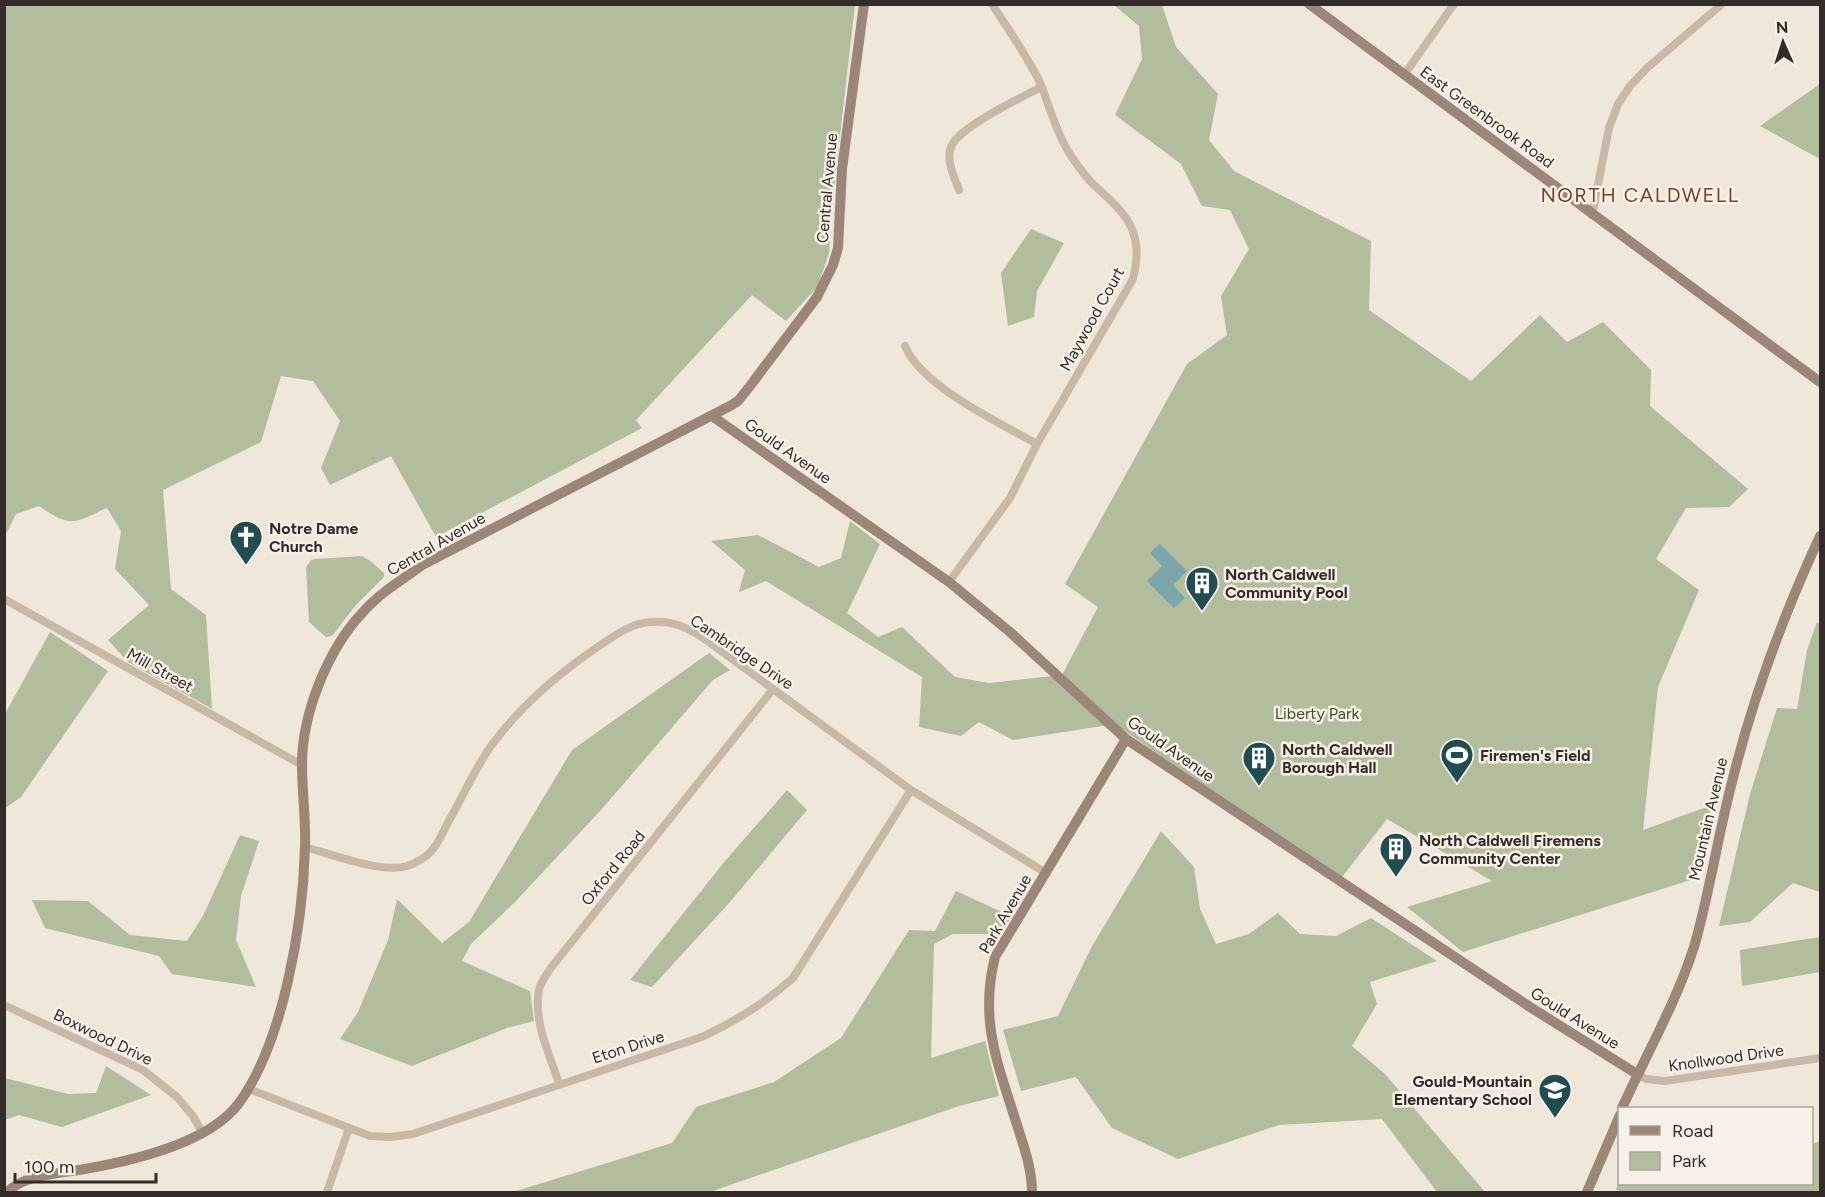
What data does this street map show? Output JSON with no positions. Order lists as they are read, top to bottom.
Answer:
{
  "streets": {
    "street": [
      "East Greenbrook Road",
      "Central Avenue",
      "Maywood Court",
      "Gould Avenue",
      "Cambridge Drive",
      "Mill Street",
      "Mountain Avenue",
      "Oxford Road",
      "Park Avenue",
      "Boxwood Drive",
      "Eton Drive",
      "Knollwood Drive"
    ]
  },
  "crossings": [
    ["Central Avenue", "Gould Avenue"],
    ["Central Avenue", "Cambridge Drive"],
    ["Central Avenue", "Mill Street"],
    ["Central Avenue", "Boxwood Drive"],
    ["Central Avenue", "Eton Drive"],
    ["Maywood Court", "Gould Avenue"],
    ["Gould Avenue", "Mountain Avenue"],
    ["Gould Avenue", "Park Avenue"],
    ["Gould Avenue", "Knollwood Drive"],
    ["Cambridge Drive", "Oxford Road"],
    ["Cambridge Drive", "Park Avenue"],
    ["Cambridge Drive", "Eton Drive"],
    ["Mountain Avenue", "Knollwood Drive"],
    ["Oxford Road", "Eton Drive"]
  ],
  "districts": ["NORTH CALDWELL"],
  "parks": ["Liberty Park"],
  "places": {
    "church": ["Notre Dame Church"],
    "building": ["North Caldwell Community Pool", "North Caldwell Borough Hall", "North Caldwell Firemens Community Center"],
    "sports": ["Firemen's Field"],
    "school or university": ["Gould-Mountain Elementary School"]
  },
  "legend": ["Road", "Park"],
  "scale_bar": "100 m",
  "north": "top"
}
